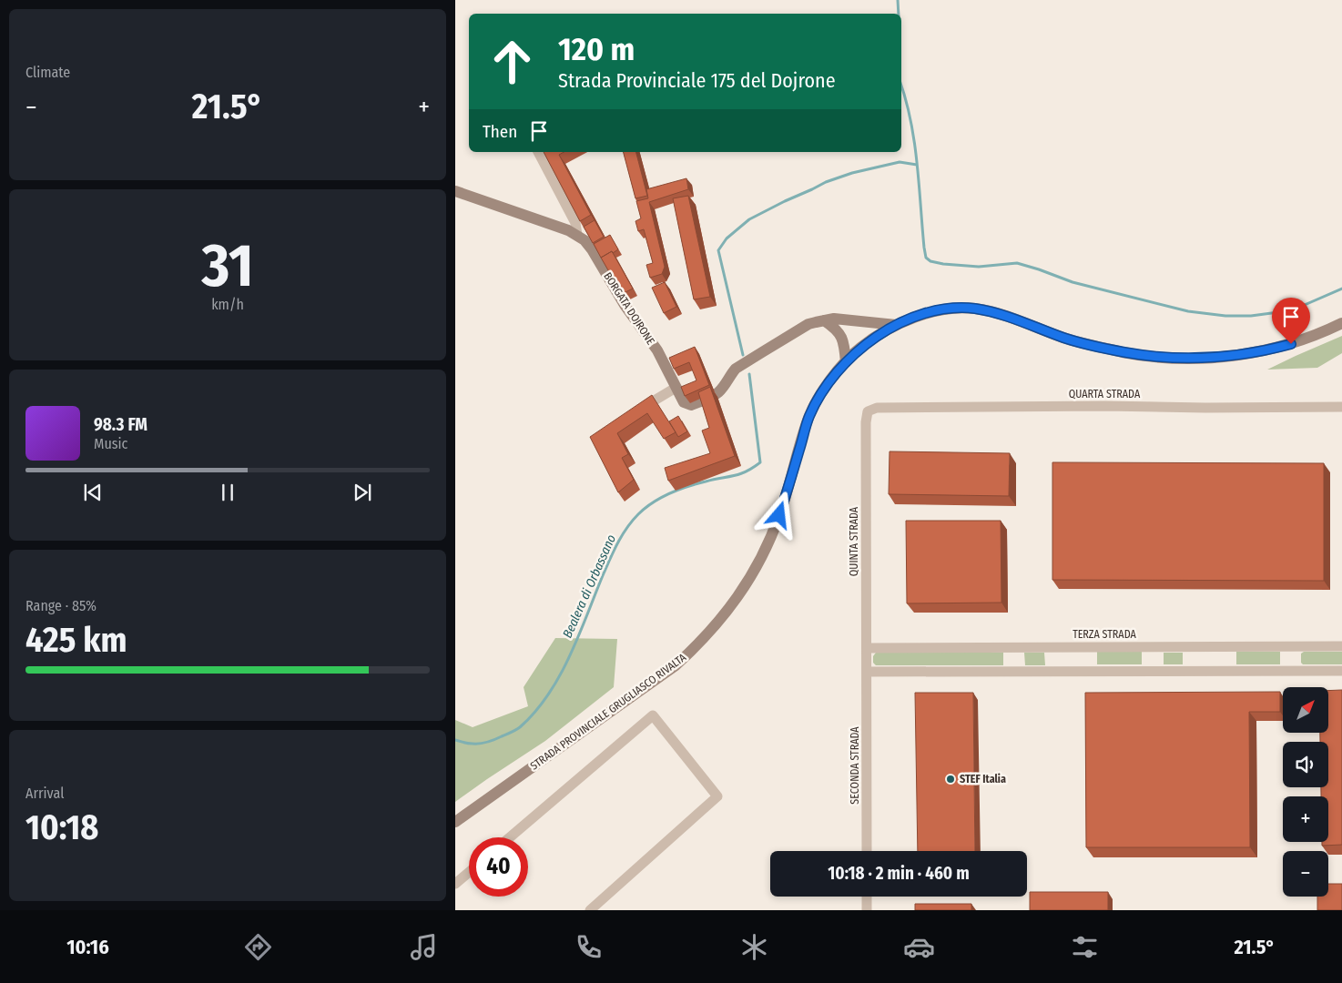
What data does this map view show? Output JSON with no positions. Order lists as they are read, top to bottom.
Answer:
{
  "streets": {
    "street": [
      "BORGATA DOJRONE",
      "QUARTA STRADA",
      "QUINTA STRADA",
      "TERZA STRADA",
      "STRADA PROVINCIALE GRUGLIASCO RIVALTA",
      "SECONDA STRADA"
    ]
  },
  "crossings": [
    ["BORGATA DOJRONE", "STRADA PROVINCIALE GRUGLIASCO RIVALTA"],
    ["QUARTA STRADA", "QUINTA STRADA"],
    ["QUINTA STRADA", "TERZA STRADA"],
    ["QUINTA STRADA", "SECONDA STRADA"]
  ],
  "water": ["Bealera di Orbassano"],
  "places": ["STEF Italia"],
  "north": "top right",
  "page": {
    "tile": [
      "Climate",
      ["31", "km/h"],
      ["Range · 85%", "425 km"],
      ["Arrival", "10:18"]
    ],
    "turn": ["120 m", "Strada Provinciale 175 del Dojrone"],
    "heat": ["−", "21.5°", "+"],
    "then": "Then",
    "song": ["98.3 FM", "Music"],
    "map_buttons": ["+", "−"],
    "limit": "40",
    "trip": "10:18 · 2 min · 460 m",
    "tabs": ["10:16", "21.5°"]
  }
}
